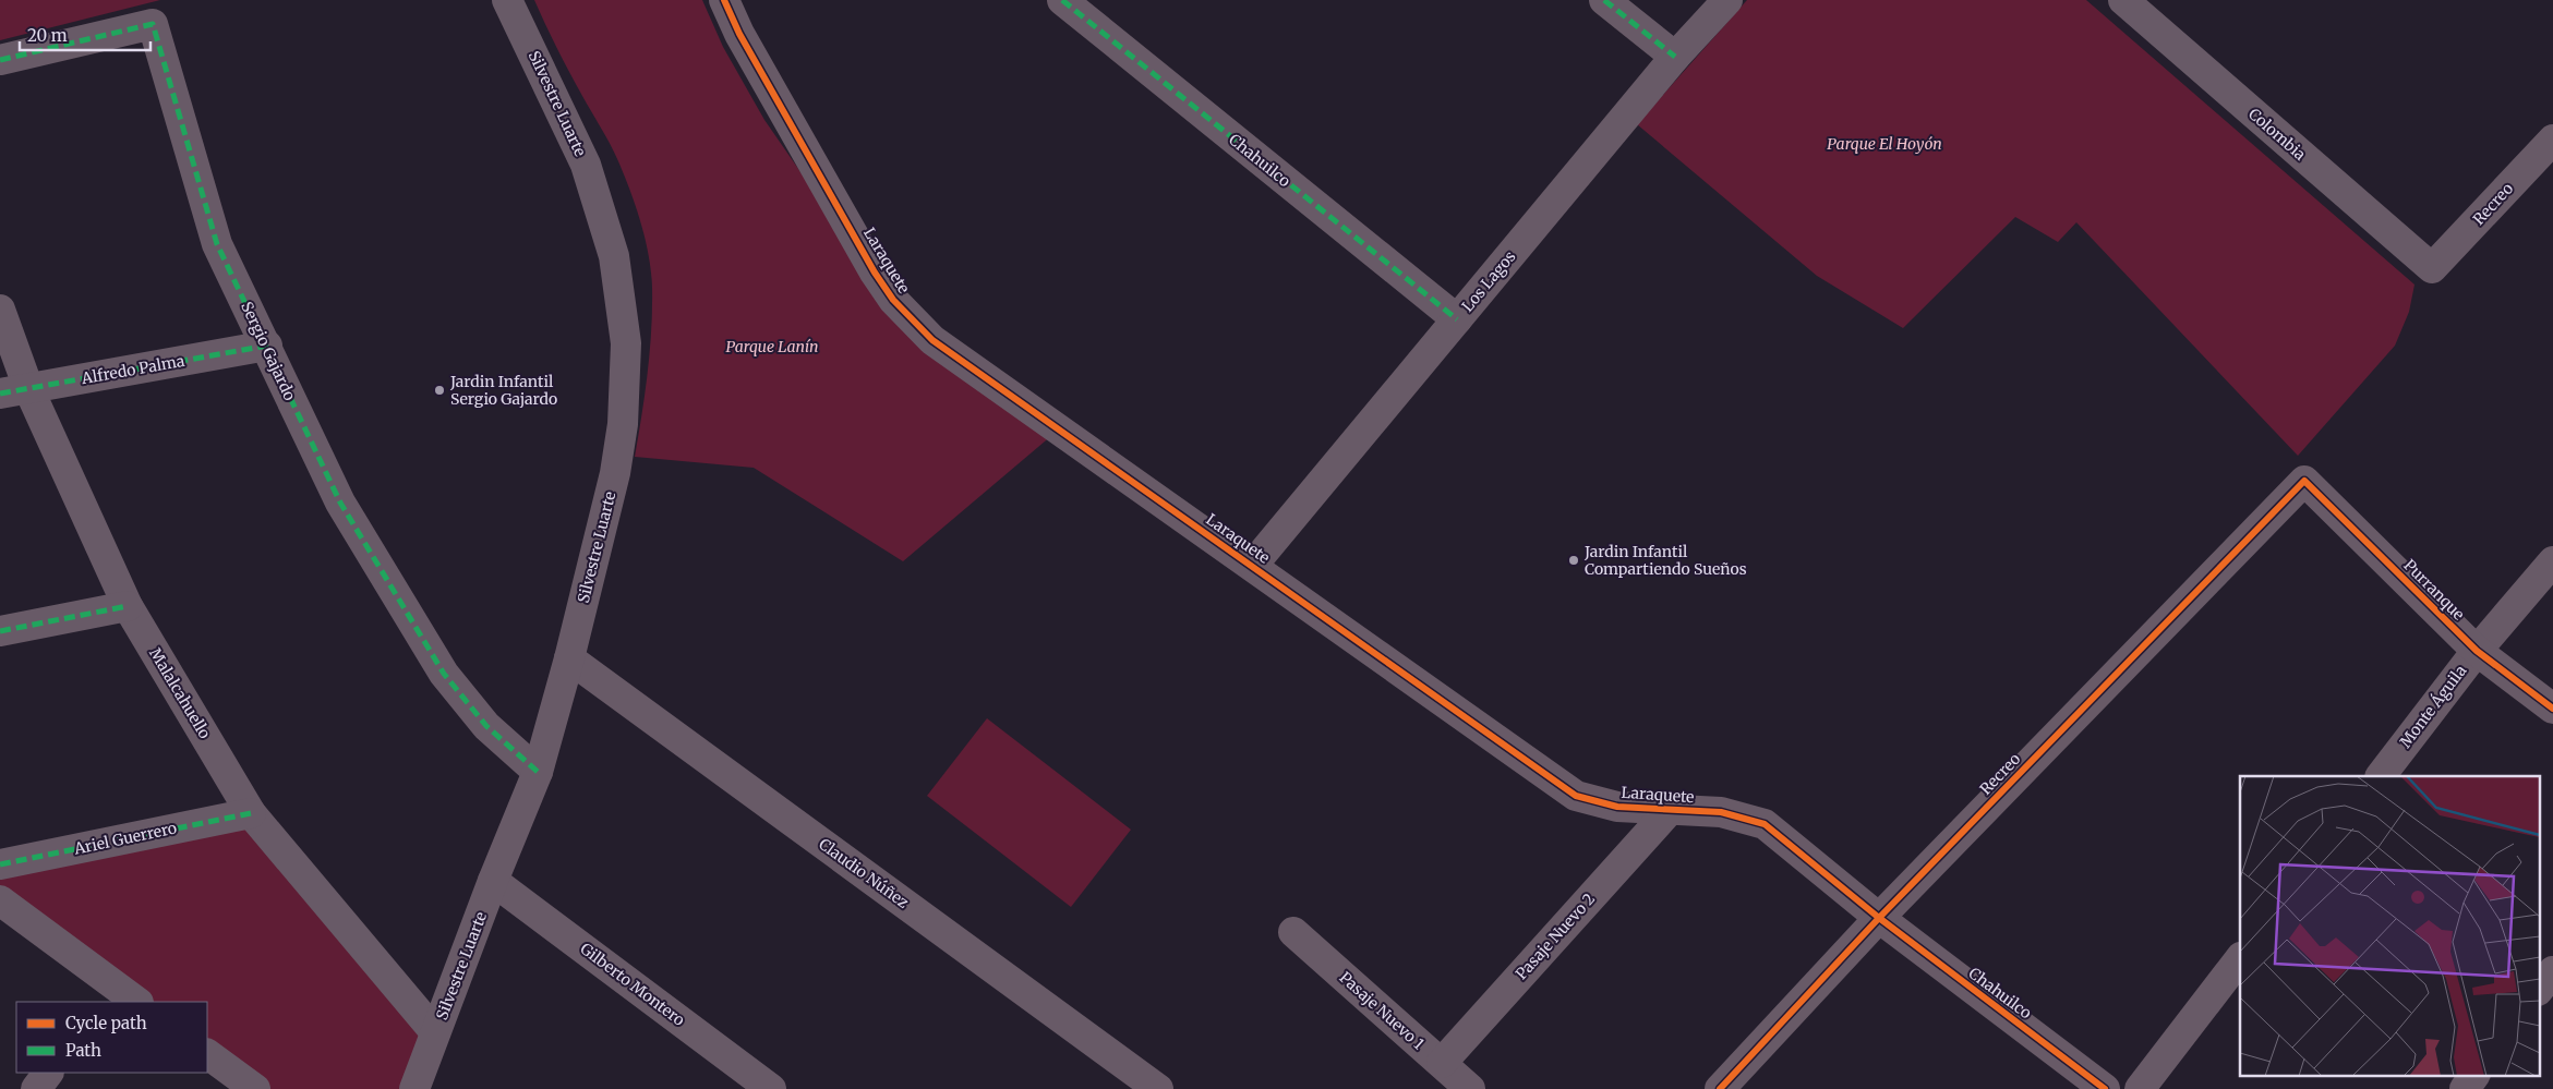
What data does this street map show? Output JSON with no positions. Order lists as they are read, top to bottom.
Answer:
{
  "streets": {
    "street": [
      "Silvestre Luarte",
      "Colombia",
      "Chahuilco",
      "Recreo",
      "Laraquete",
      "Los Lagos",
      "Sergio Gajardo",
      "Alfredo Palma",
      "Purranque",
      "Malalcahuello",
      "Monte Águila",
      "Ariel Guerrero",
      "Claudio Núñez",
      "Pasaje Nuevo 2",
      "Gilberto Montero",
      "Pasaje Nuevo 1"
    ]
  },
  "crossings": [
    ["Silvestre Luarte", "Sergio Gajardo"],
    ["Silvestre Luarte", "Malalcahuello"],
    ["Silvestre Luarte", "Claudio Núñez"],
    ["Silvestre Luarte", "Gilberto Montero"],
    ["Colombia", "Recreo"],
    ["Chahuilco", "Recreo"],
    ["Chahuilco", "Laraquete"],
    ["Chahuilco", "Los Lagos"],
    ["Recreo", "Laraquete"],
    ["Recreo", "Purranque"],
    ["Laraquete", "Los Lagos"],
    ["Laraquete", "Pasaje Nuevo 2"],
    ["Sergio Gajardo", "Alfredo Palma"],
    ["Alfredo Palma", "Malalcahuello"],
    ["Purranque", "Monte Águila"],
    ["Malalcahuello", "Ariel Guerrero"],
    ["Pasaje Nuevo 2", "Pasaje Nuevo 1"]
  ],
  "parks": ["Parque El Hoyón", "Parque Lanín"],
  "places": ["Jardin Infantil Sergio Gajardo", "Jardin Infantil Compartiendo Sueños"],
  "legend": ["Cycle path", "Path"],
  "scale_bar": "20 m"
}
